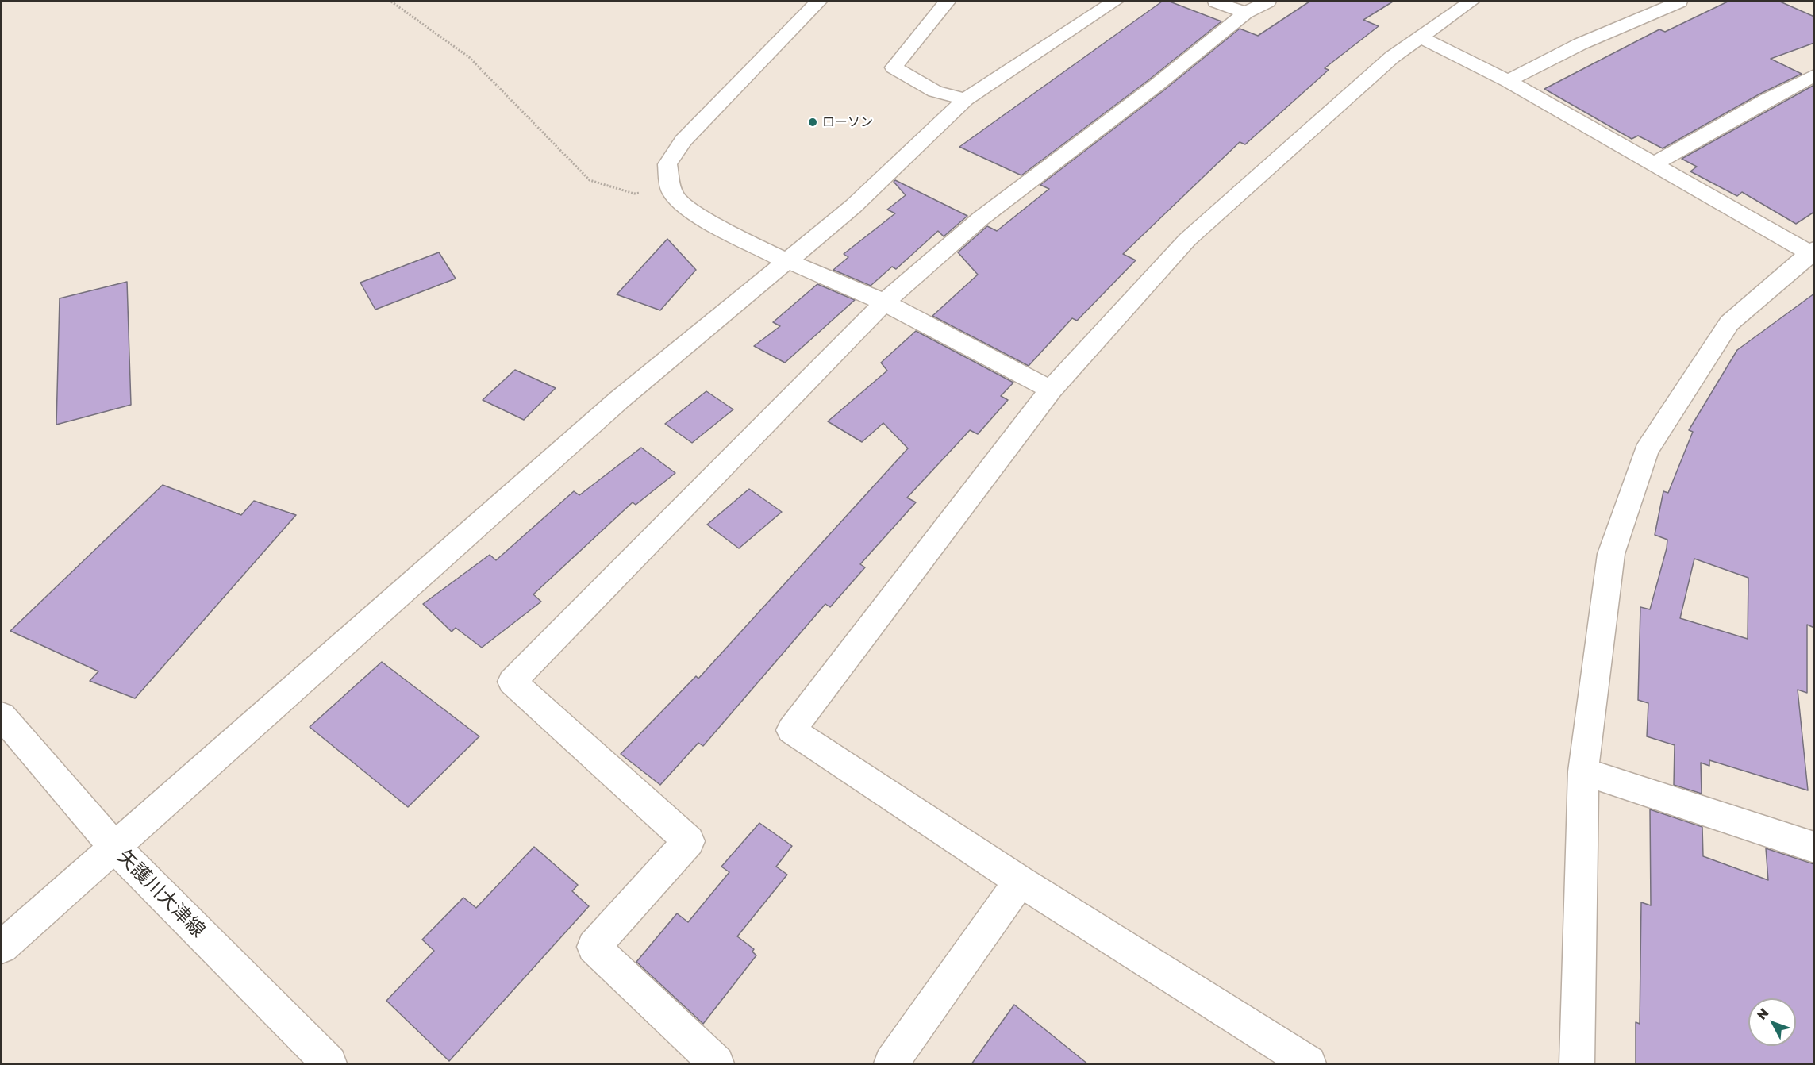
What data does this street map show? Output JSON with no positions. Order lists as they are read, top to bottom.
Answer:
{
  "streets": {
    "street": ["矢護川大津線"]
  },
  "places": ["ローソン"],
  "north": "top left"
}
